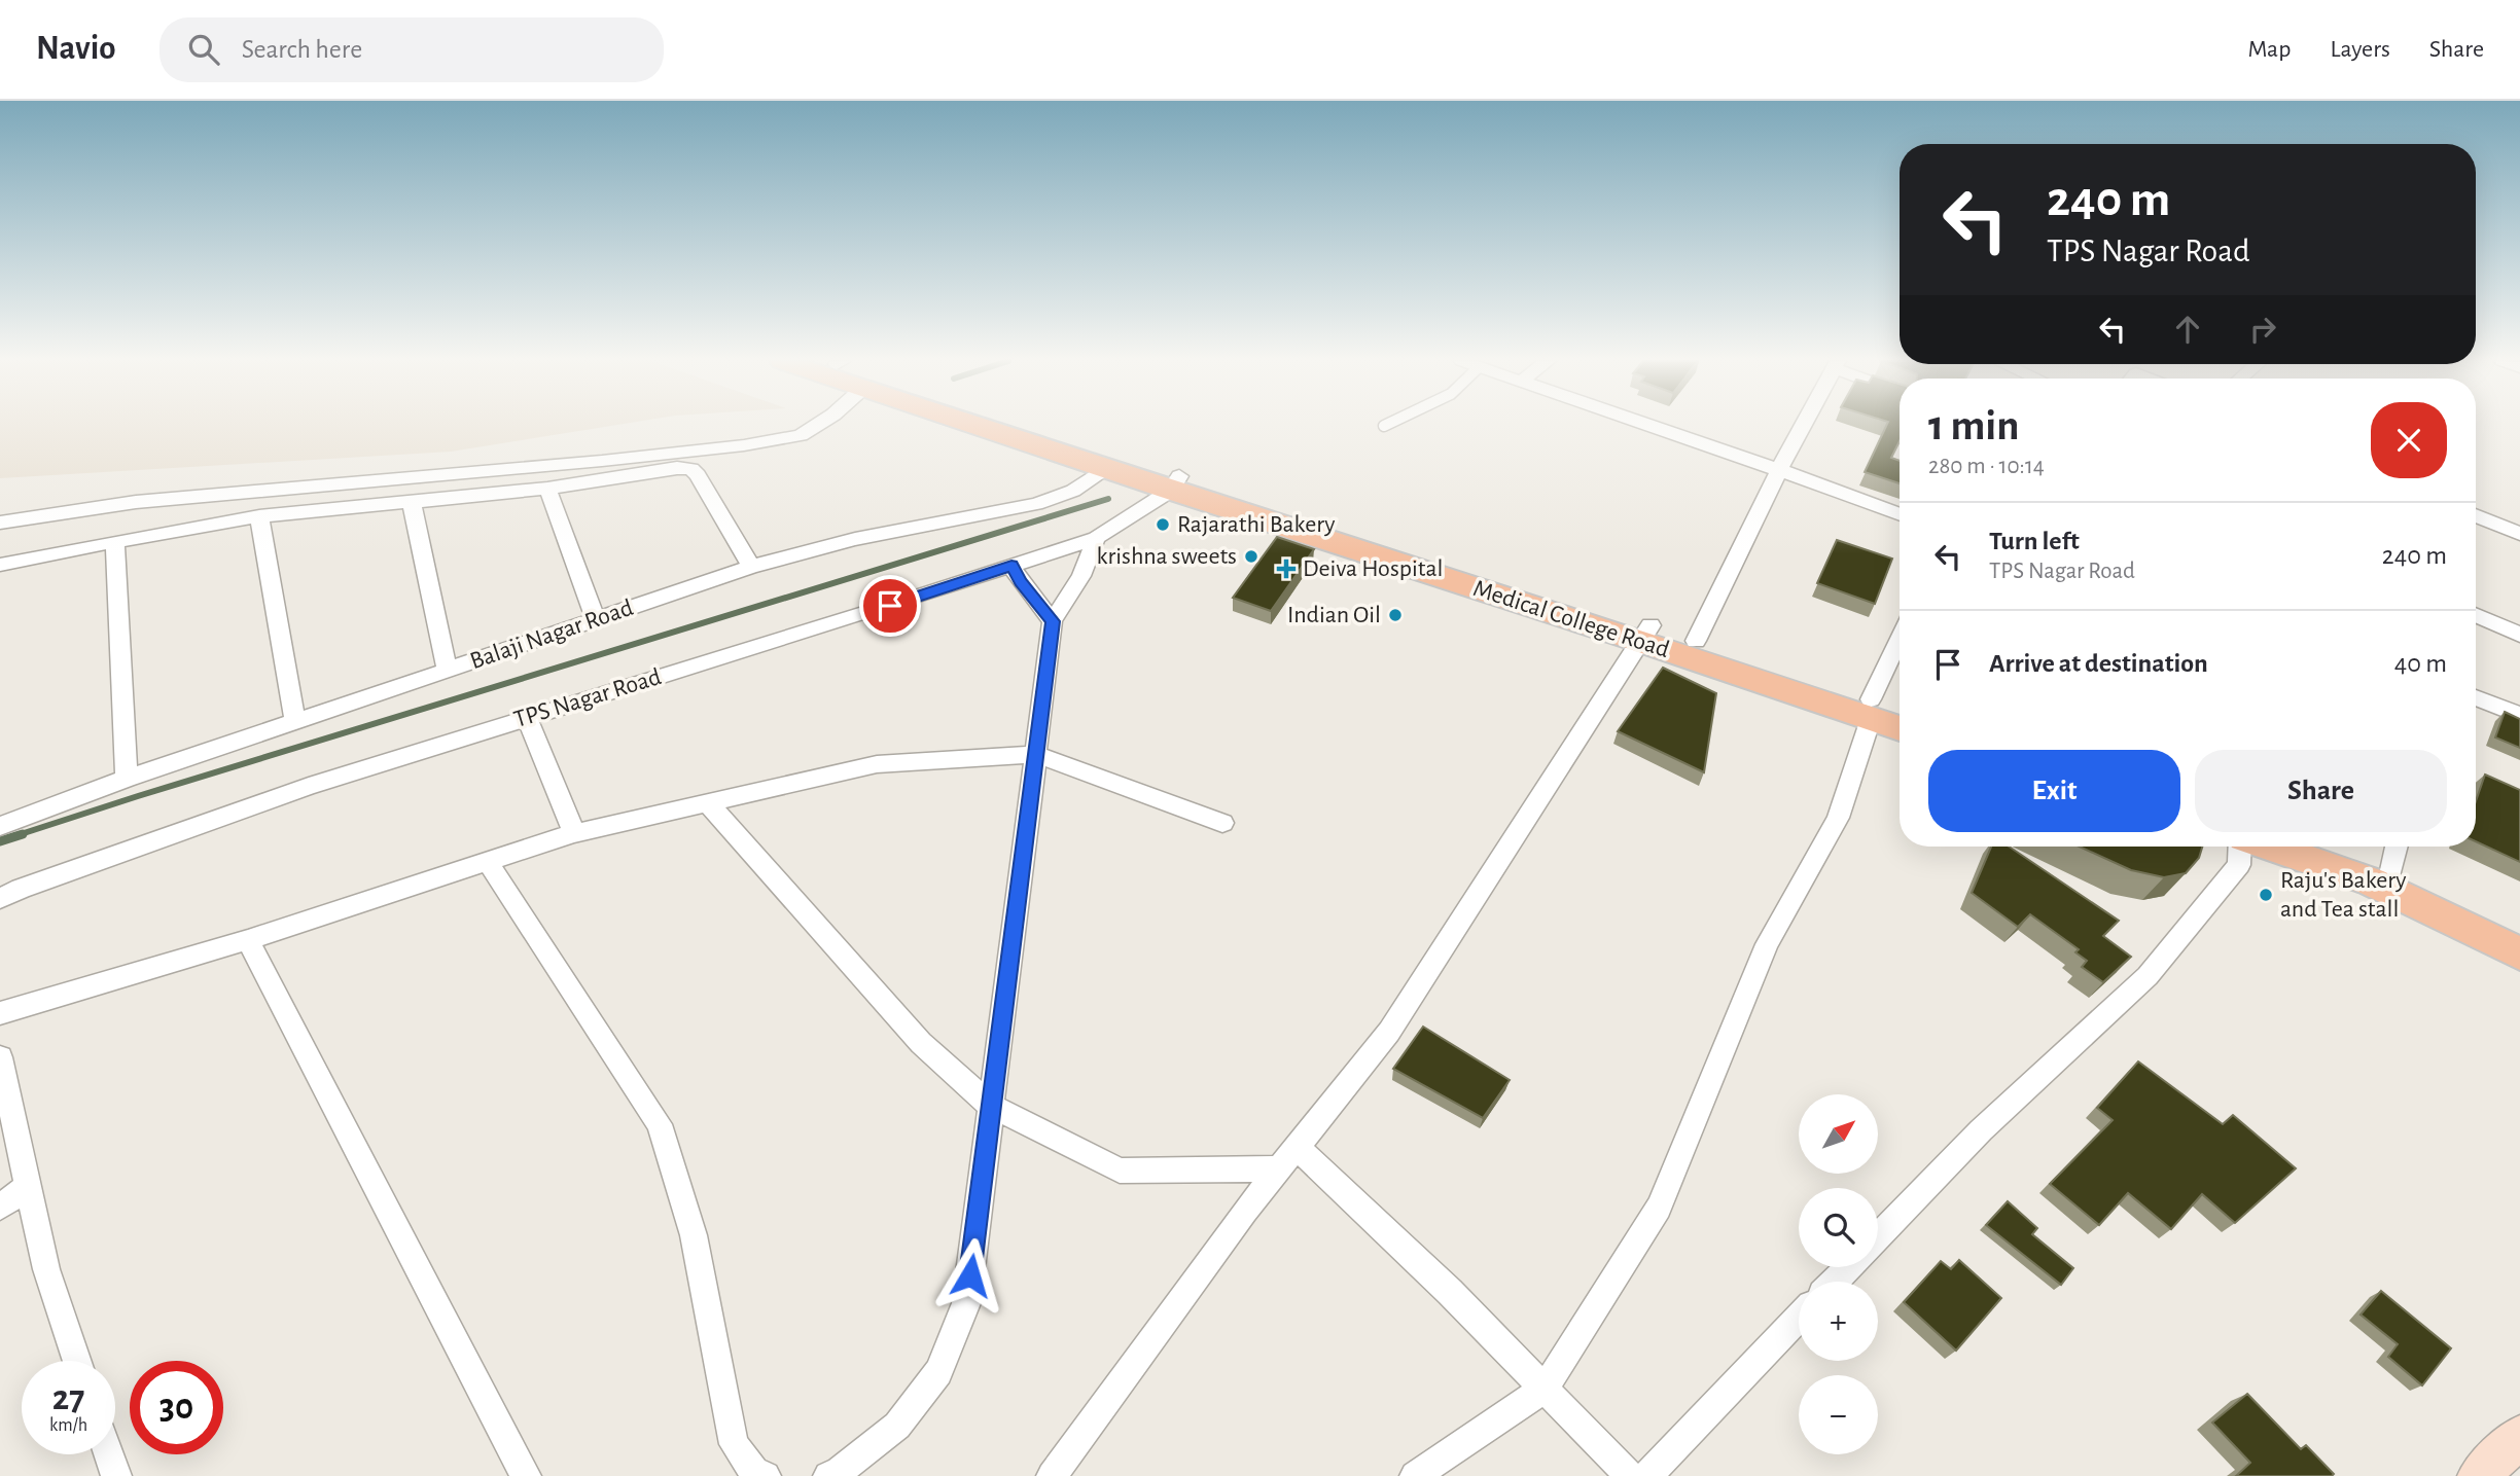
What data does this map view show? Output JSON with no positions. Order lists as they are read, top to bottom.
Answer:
{
  "streets": {
    "main road": ["Medical College Road"],
    "street": ["Balaji Nagar Road", "TPS Nagar Road"]
  },
  "crossings": [
    ["Medical College Road", "Balaji Nagar Road"],
    ["Medical College Road", "TPS Nagar Road"],
    ["Balaji Nagar Road", "TPS Nagar Road"]
  ],
  "places": {
    "other": [
      "Rajarathi Bakery",
      "krishna sweets",
      "Indian Oil",
      "Raju's Bakery and Tea stall"
    ],
    "health": ["Deiva Hospital"]
  },
  "north": "top right",
  "page": {
    "header": "Navio",
    "search": "Search here",
    "nav": ["Map", "Layers", "Share"],
    "turn": ["240 m", "TPS Nagar Road"],
    "heading": ["1 min", "280 m · 10:14"],
    "list": [
      {
        "name": "Turn left",
        "note": "TPS Nagar Road",
        "value": "240 m"
      },
      {
        "name": "Arrive at destination",
        "value": "40 m"
      }
    ],
    "buttons": ["Exit", "Share"],
    "map_buttons": ["+", "−"],
    "speed": "27 km/h",
    "limit": "30"
  }
}
